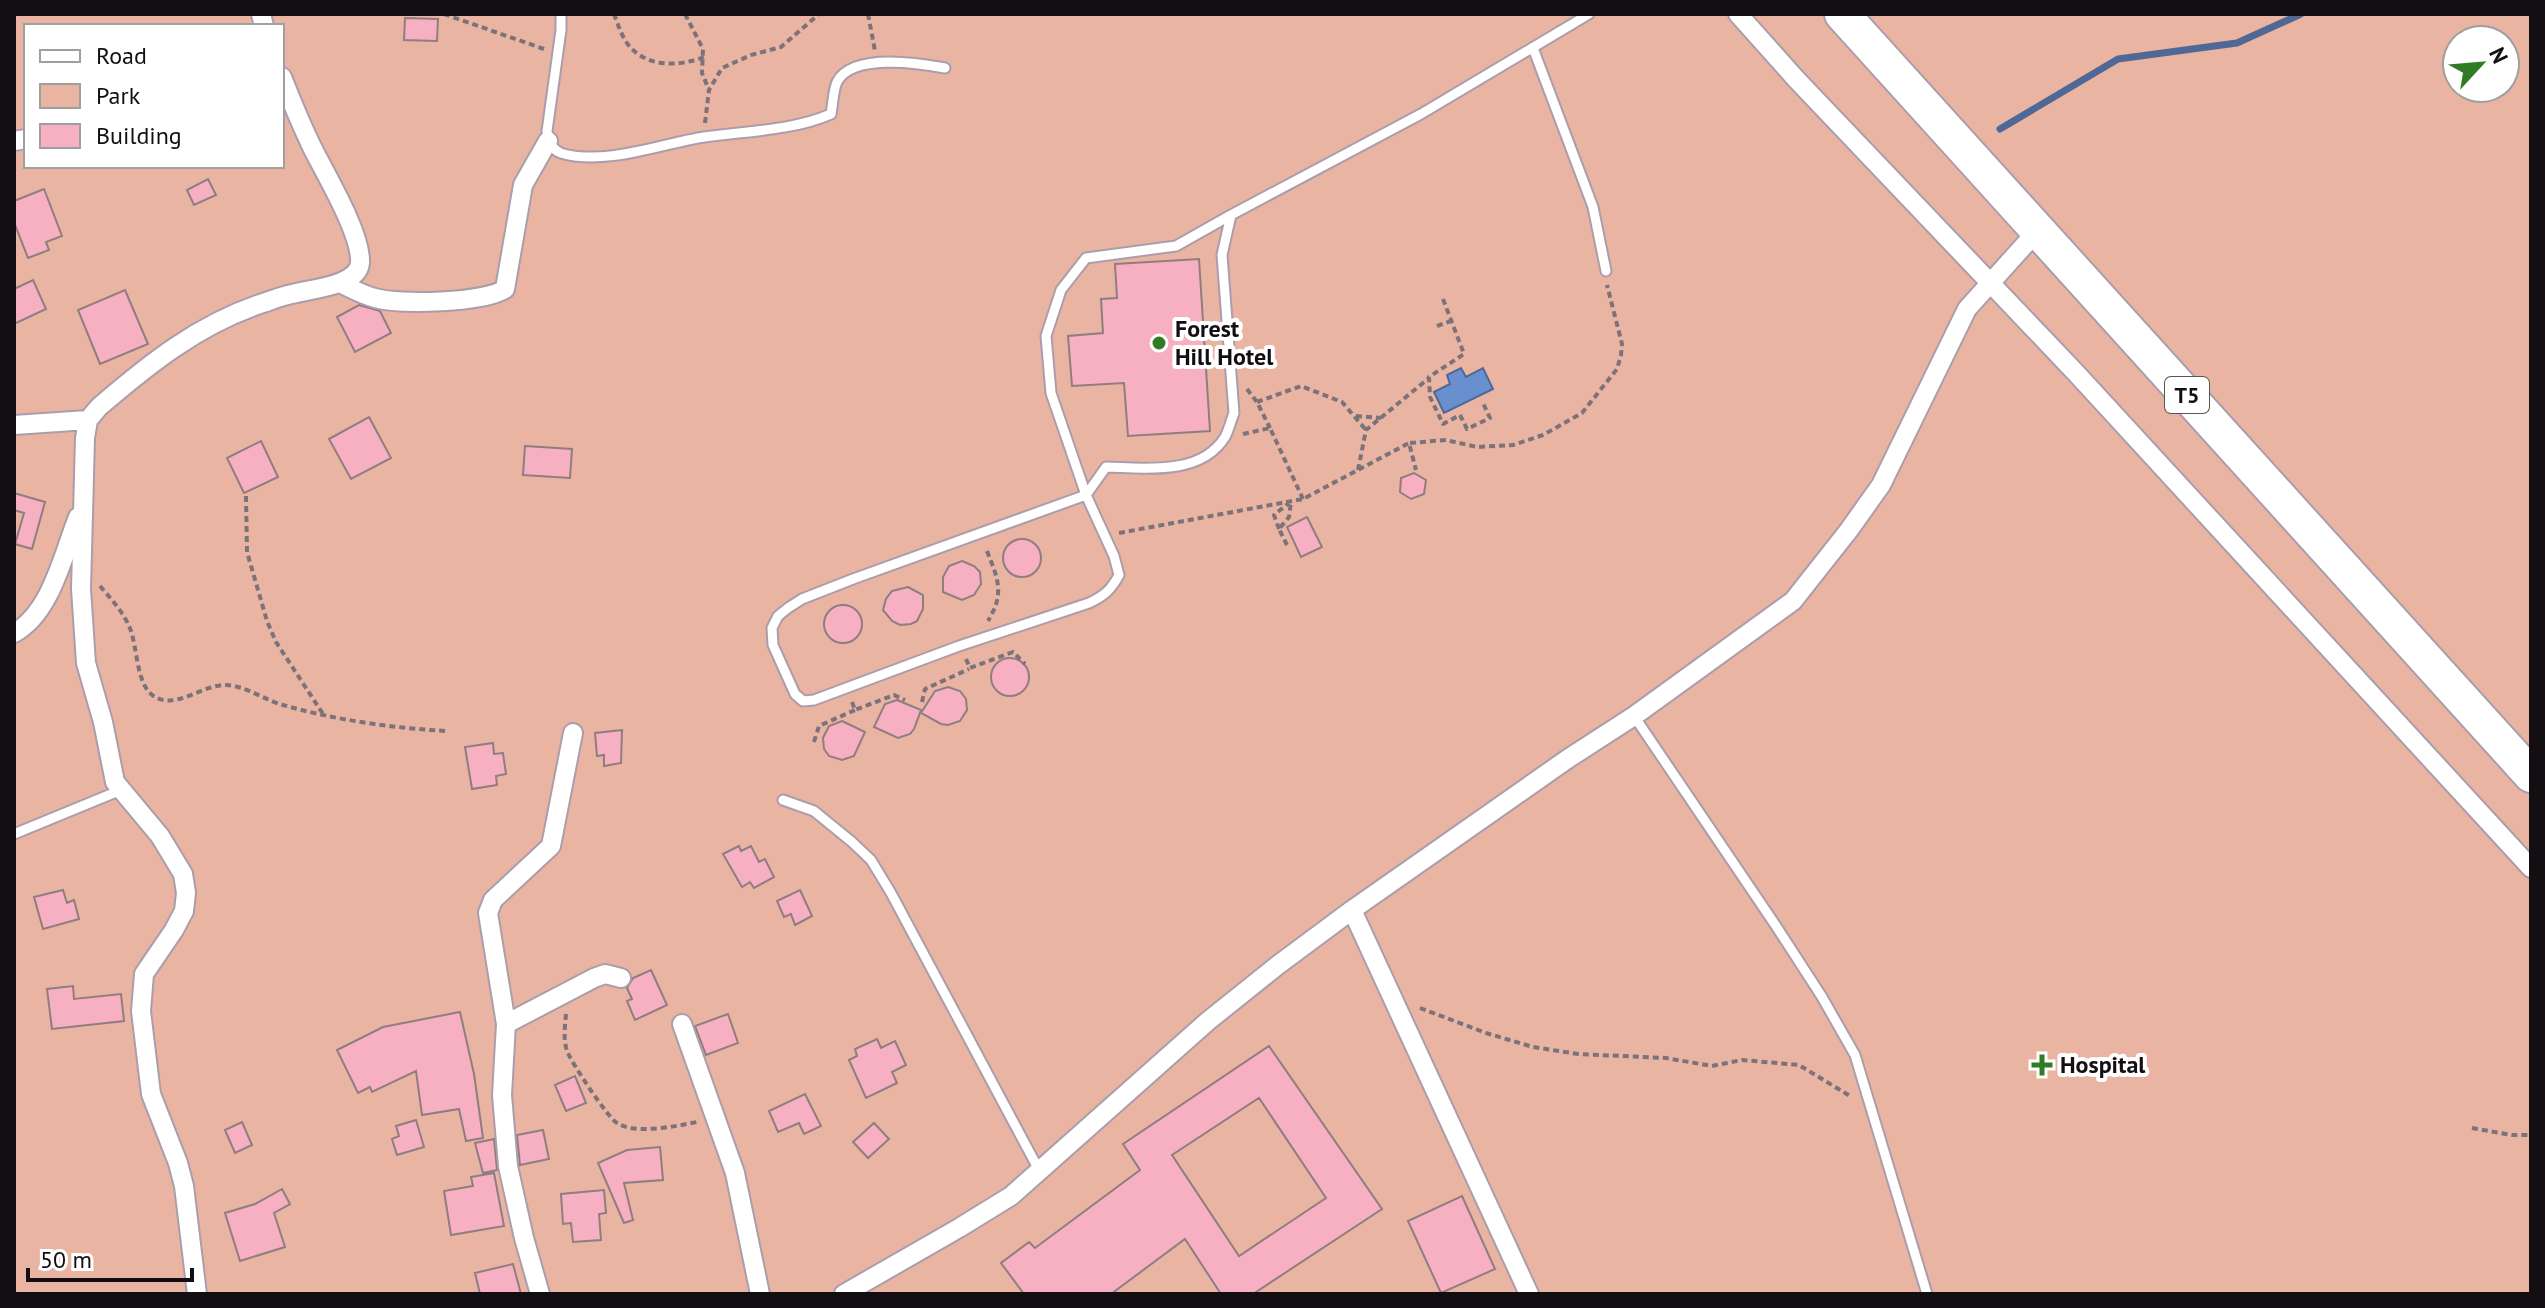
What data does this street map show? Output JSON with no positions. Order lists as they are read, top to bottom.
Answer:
{
  "streets": {
    "highway": ["T5"]
  },
  "places": {
    "other": ["Forest Hill Hotel"],
    "health": ["Hospital"]
  },
  "legend": ["Road", "Park", "Building"],
  "scale_bar": "50 m",
  "north": "top right"
}
